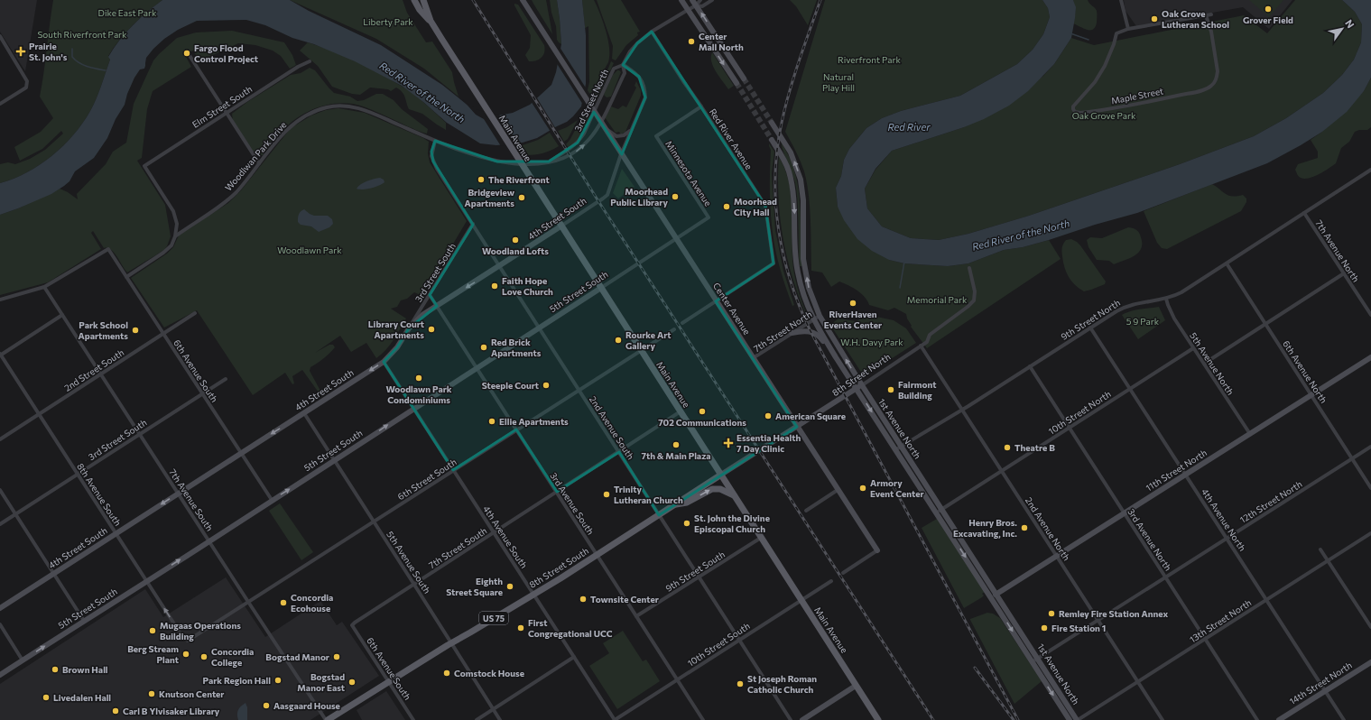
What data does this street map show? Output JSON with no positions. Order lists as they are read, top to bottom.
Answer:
{
  "streets": {
    "main road": ["Main Avenue", "8th Street South", "US 75"],
    "street": [
      "Maple Street",
      "3rd Street North",
      "Elm Street South",
      "Red River Avenue",
      "Woodlwan Park Drive",
      "Minnesota Avenue",
      "4th Street South",
      "7th Avenue North",
      "3rd Street South",
      "5th Street South",
      "Center Avenue",
      "9th Street North",
      "7th Street North",
      "5th Avenue North",
      "2nd Street South",
      "6th Avenue South",
      "6th Avenue North",
      "8th Street North",
      "10th Street North",
      "2nd Avenue South",
      "1st Avenue North",
      "11th Street North",
      "6th Street South",
      "8th Avenue South",
      "7th Avenue South",
      "12th Street North",
      "3rd Avenue South",
      "4th Avenue North",
      "2nd Avenue North",
      "4th Avenue South",
      "3rd Avenue North",
      "7th Street South",
      "5th Avenue South",
      "9th Street South",
      "13th Street North",
      "10th Street South",
      "14th Street North"
    ]
  },
  "crossings": [
    ["3rd Street North", "Red River Avenue"],
    ["3rd Street North", "4th Street South"],
    ["Elm Street South", "Woodlwan Park Drive"],
    ["Main Avenue", "4th Street South"],
    ["Main Avenue", "5th Street South"],
    ["Main Avenue", "6th Street South"],
    ["Main Avenue", "7th Street South"],
    ["Main Avenue", "8th Street South"],
    ["Main Avenue", "9th Street South"],
    ["Main Avenue", "10th Street South"],
    ["Red River Avenue", "Minnesota Avenue"],
    ["Red River Avenue", "Center Avenue"],
    ["Woodlwan Park Drive", "2nd Avenue South"],
    ["Minnesota Avenue", "5th Street South"],
    ["4th Street South", "3rd Street South"],
    ["4th Street South", "Center Avenue"],
    ["4th Street South", "6th Avenue South"],
    ["4th Street South", "2nd Avenue South"],
    ["4th Street South", "8th Avenue South"],
    ["4th Street South", "7th Avenue South"],
    ["4th Street South", "3rd Avenue South"],
    ["4th Street South", "4th Avenue South"],
    ["4th Street South", "5th Avenue South"],
    ["7th Avenue North", "9th Street North"],
    ["3rd Street South", "6th Avenue South"],
    ["3rd Street South", "2nd Avenue South"],
    ["3rd Street South", "8th Avenue South"],
    ["3rd Street South", "7th Avenue South"],
    ["3rd Street South", "3rd Avenue South"],
    ["5th Street South", "Center Avenue"],
    ["5th Street South", "6th Avenue South"],
    ["5th Street South", "2nd Avenue South"],
    ["5th Street South", "8th Avenue South"],
    ["5th Street South", "7th Avenue South"],
    ["5th Street South", "3rd Avenue South"],
    ["5th Street South", "4th Avenue South"],
    ["5th Street South", "5th Avenue South"],
    ["Center Avenue", "7th Street North"],
    ["Center Avenue", "8th Street North"],
    ["Center Avenue", "8th Street South"],
    ["9th Street North", "5th Avenue North"],
    ["9th Street North", "6th Avenue North"],
    ["9th Street North", "1st Avenue North"],
    ["9th Street North", "4th Avenue North"],
    ["9th Street North", "2nd Avenue North"],
    ["9th Street North", "3rd Avenue North"],
    ["7th Street North", "1st Avenue North"],
    ["5th Avenue North", "10th Street North"],
    ["5th Avenue North", "11th Street North"],
    ["2nd Street South", "6th Avenue South"],
    ["2nd Street South", "8th Avenue South"],
    ["2nd Street South", "7th Avenue South"],
    ["6th Avenue South", "7th Avenue South"],
    ["6th Avenue South", "7th Street South"],
    ["6th Avenue South", "8th Street South"],
    ["6th Avenue North", "11th Street North"],
    ["6th Avenue North", "12th Street North"],
    ["8th Street North", "1st Avenue North"],
    ["8th Street North", "2nd Avenue North"],
    ["8th Street North", "8th Street South"],
    ["10th Street North", "1st Avenue North"],
    ["10th Street North", "4th Avenue North"],
    ["10th Street North", "2nd Avenue North"],
    ["10th Street North", "3rd Avenue North"],
    ["2nd Avenue South", "6th Street South"],
    ["2nd Avenue South", "7th Street South"],
    ["2nd Avenue South", "8th Street South"],
    ["2nd Avenue South", "9th Street South"],
    ["2nd Avenue South", "10th Street South"],
    ["1st Avenue North", "11th Street North"],
    ["1st Avenue North", "12th Street North"],
    ["1st Avenue North", "13th Street North"],
    ["11th Street North", "4th Avenue North"],
    ["11th Street North", "2nd Avenue North"],
    ["11th Street North", "3rd Avenue North"],
    ["6th Street South", "8th Avenue South"],
    ["6th Street South", "7th Avenue South"],
    ["6th Street South", "3rd Avenue South"],
    ["6th Street South", "4th Avenue South"],
    ["6th Street South", "5th Avenue South"],
    ["7th Avenue South", "8th Street South"],
    ["12th Street North", "4th Avenue North"],
    ["12th Street North", "2nd Avenue North"],
    ["12th Street North", "3rd Avenue North"],
    ["3rd Avenue South", "7th Street South"],
    ["3rd Avenue South", "8th Street South"],
    ["3rd Avenue South", "9th Street South"],
    ["3rd Avenue South", "10th Street South"],
    ["4th Avenue North", "13th Street North"],
    ["4th Avenue North", "14th Street North"],
    ["2nd Avenue North", "13th Street North"],
    ["4th Avenue South", "7th Street South"],
    ["4th Avenue South", "8th Street South"],
    ["4th Avenue South", "10th Street South"],
    ["3rd Avenue North", "13th Street North"],
    ["7th Street South", "5th Avenue South"],
    ["5th Avenue South", "8th Street South"]
  ],
  "one_way": ["4th Street South", "5th Street South"],
  "water": ["Red River of the North", "Red River"],
  "parks": [
    "Dike East Park",
    "Liberty Park",
    "South Riverfront Park",
    "Riverfront Park",
    "Natural Play Hill",
    "Oak Grove Park",
    "Woodlawn Park",
    "Memorial Park",
    "5 9 Park",
    "W.H. Davy Park"
  ],
  "places": {
    "other": [
      "Grover Field",
      "Oak Grove Lutheran School",
      "Center Mall North",
      "Fargo Flood Control Project",
      "The Riverfront",
      "Moorhead Public Library",
      "Bridgeview Apartments",
      "Moorhead City Hall",
      "Woodland Lofts",
      "Faith Hope Love Church",
      "RiverHaven Events Center",
      "Library Court Apartments",
      "Park School Apartments",
      "Rourke Art Gallery",
      "Red Brick Apartments",
      "Woodlawn Park Condominiums",
      "Steeple Court",
      "Fairmont Building",
      "702 Communications",
      "American Square",
      "Ellie Apartments",
      "7th & Main Plaza",
      "Theatre B",
      "Armory Event Center",
      "Trinity Lutheran Church",
      "St. John the Divine Episcopal Church",
      "Henry Bros. Excavating, Inc.",
      "Eighth Street Square",
      "Townsite Center",
      "Concordia Ecohouse",
      "Remley Fire Station Annex",
      "First Congregational UCC",
      "Fire Station 1",
      "Mugaas Operations Building",
      "Berg Stream Plant",
      "Concordia College",
      "Bogstad Manor",
      "Brown Hall",
      "Comstock House",
      "Park Region Hall",
      "Bogstad Manor East",
      "St Joseph Roman Catholic Church",
      "Knutson Center",
      "Livedalen Hall",
      "Aasgaard House",
      "Carl B Ylvisaker Library"
    ],
    "health": ["Prairie St. John's", "Essentia Health 7 Day Clinic"]
  },
  "north": "top right"
}
